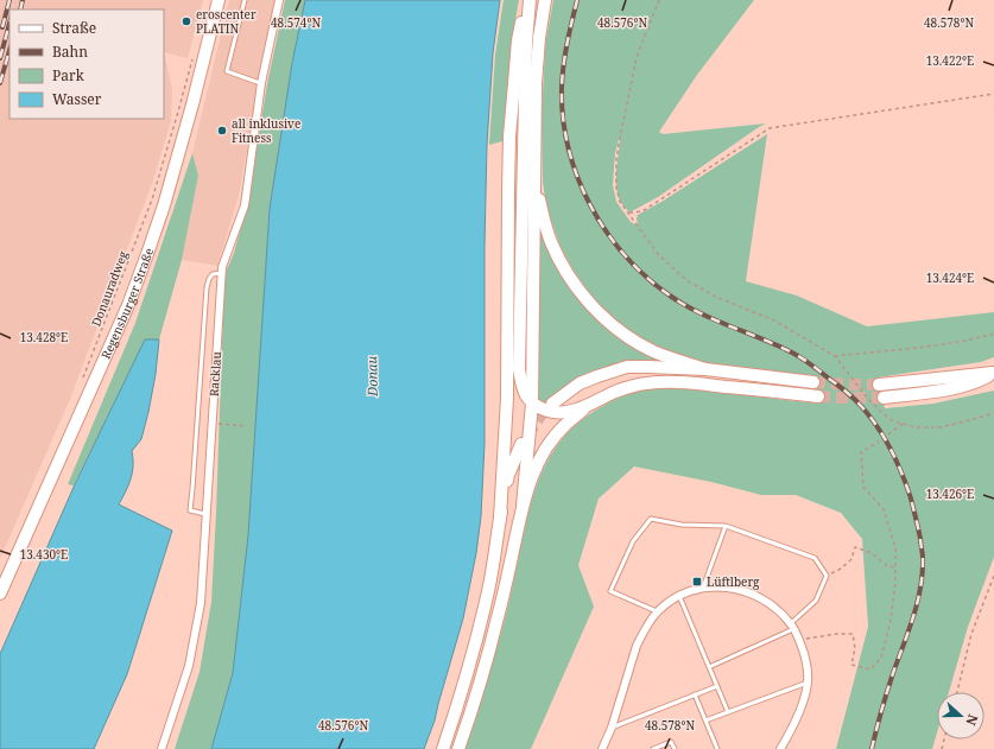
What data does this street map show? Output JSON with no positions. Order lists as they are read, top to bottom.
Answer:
{
  "streets": {
    "main road": ["Regensburger Straße"],
    "street": ["Racklau"],
    "path": ["Donauradweg"]
  },
  "water": ["Donau"],
  "places": {
    "other": ["eroscenter PLATIN", "all inklusive Fitness"],
    "transit": ["Lüftlberg"]
  },
  "legend": [
    "Straße",
    "Bahn",
    "Park",
    "Wasser"
  ],
  "north": "right",
  "coordinates": [
    "48.574°N",
    "48.576°N",
    "48.578°N",
    "13.422°E",
    "13.424°E",
    "13.428°E",
    "13.426°E",
    "13.430°E"
  ]
}
